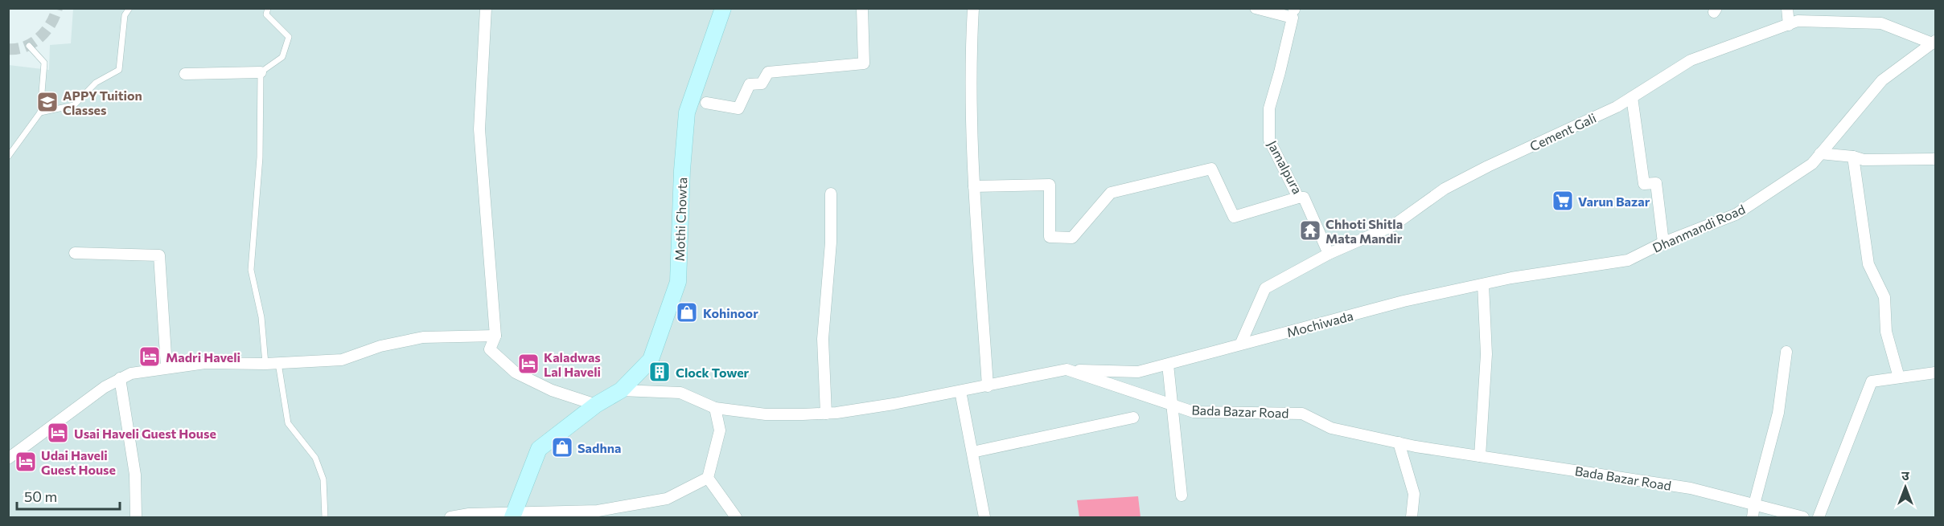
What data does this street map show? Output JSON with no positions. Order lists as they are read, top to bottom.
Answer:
{
  "streets": {
    "main road": ["Mothi Chowta"],
    "street": [
      "Cement Gali",
      "Jamalpura",
      "Dhanmandi Road",
      "Mochiwada",
      "Bada Bazar Road"
    ]
  },
  "crossings": [
    ["Cement Gali", "Jamalpura"],
    ["Cement Gali", "Dhanmandi Road"],
    ["Cement Gali", "Mochiwada"],
    ["Dhanmandi Road", "Mochiwada"],
    ["Mochiwada", "Bada Bazar Road"]
  ],
  "places": {
    "school or university": ["APPY Tuition Classes"],
    "supermarket": ["Varun Bazar"],
    "temple": ["Chhoti Shitla Mata Mandir"],
    "shop": ["Kohinoor", "Sadhna"],
    "hotel": [
      "Madri Haveli",
      "Kaladwas Lal Haveli",
      "Usai Haveli Guest House",
      "Udai Haveli Guest House"
    ],
    "building": ["Clock Tower"]
  },
  "scale_bar": "50 m",
  "north": "top"
}
